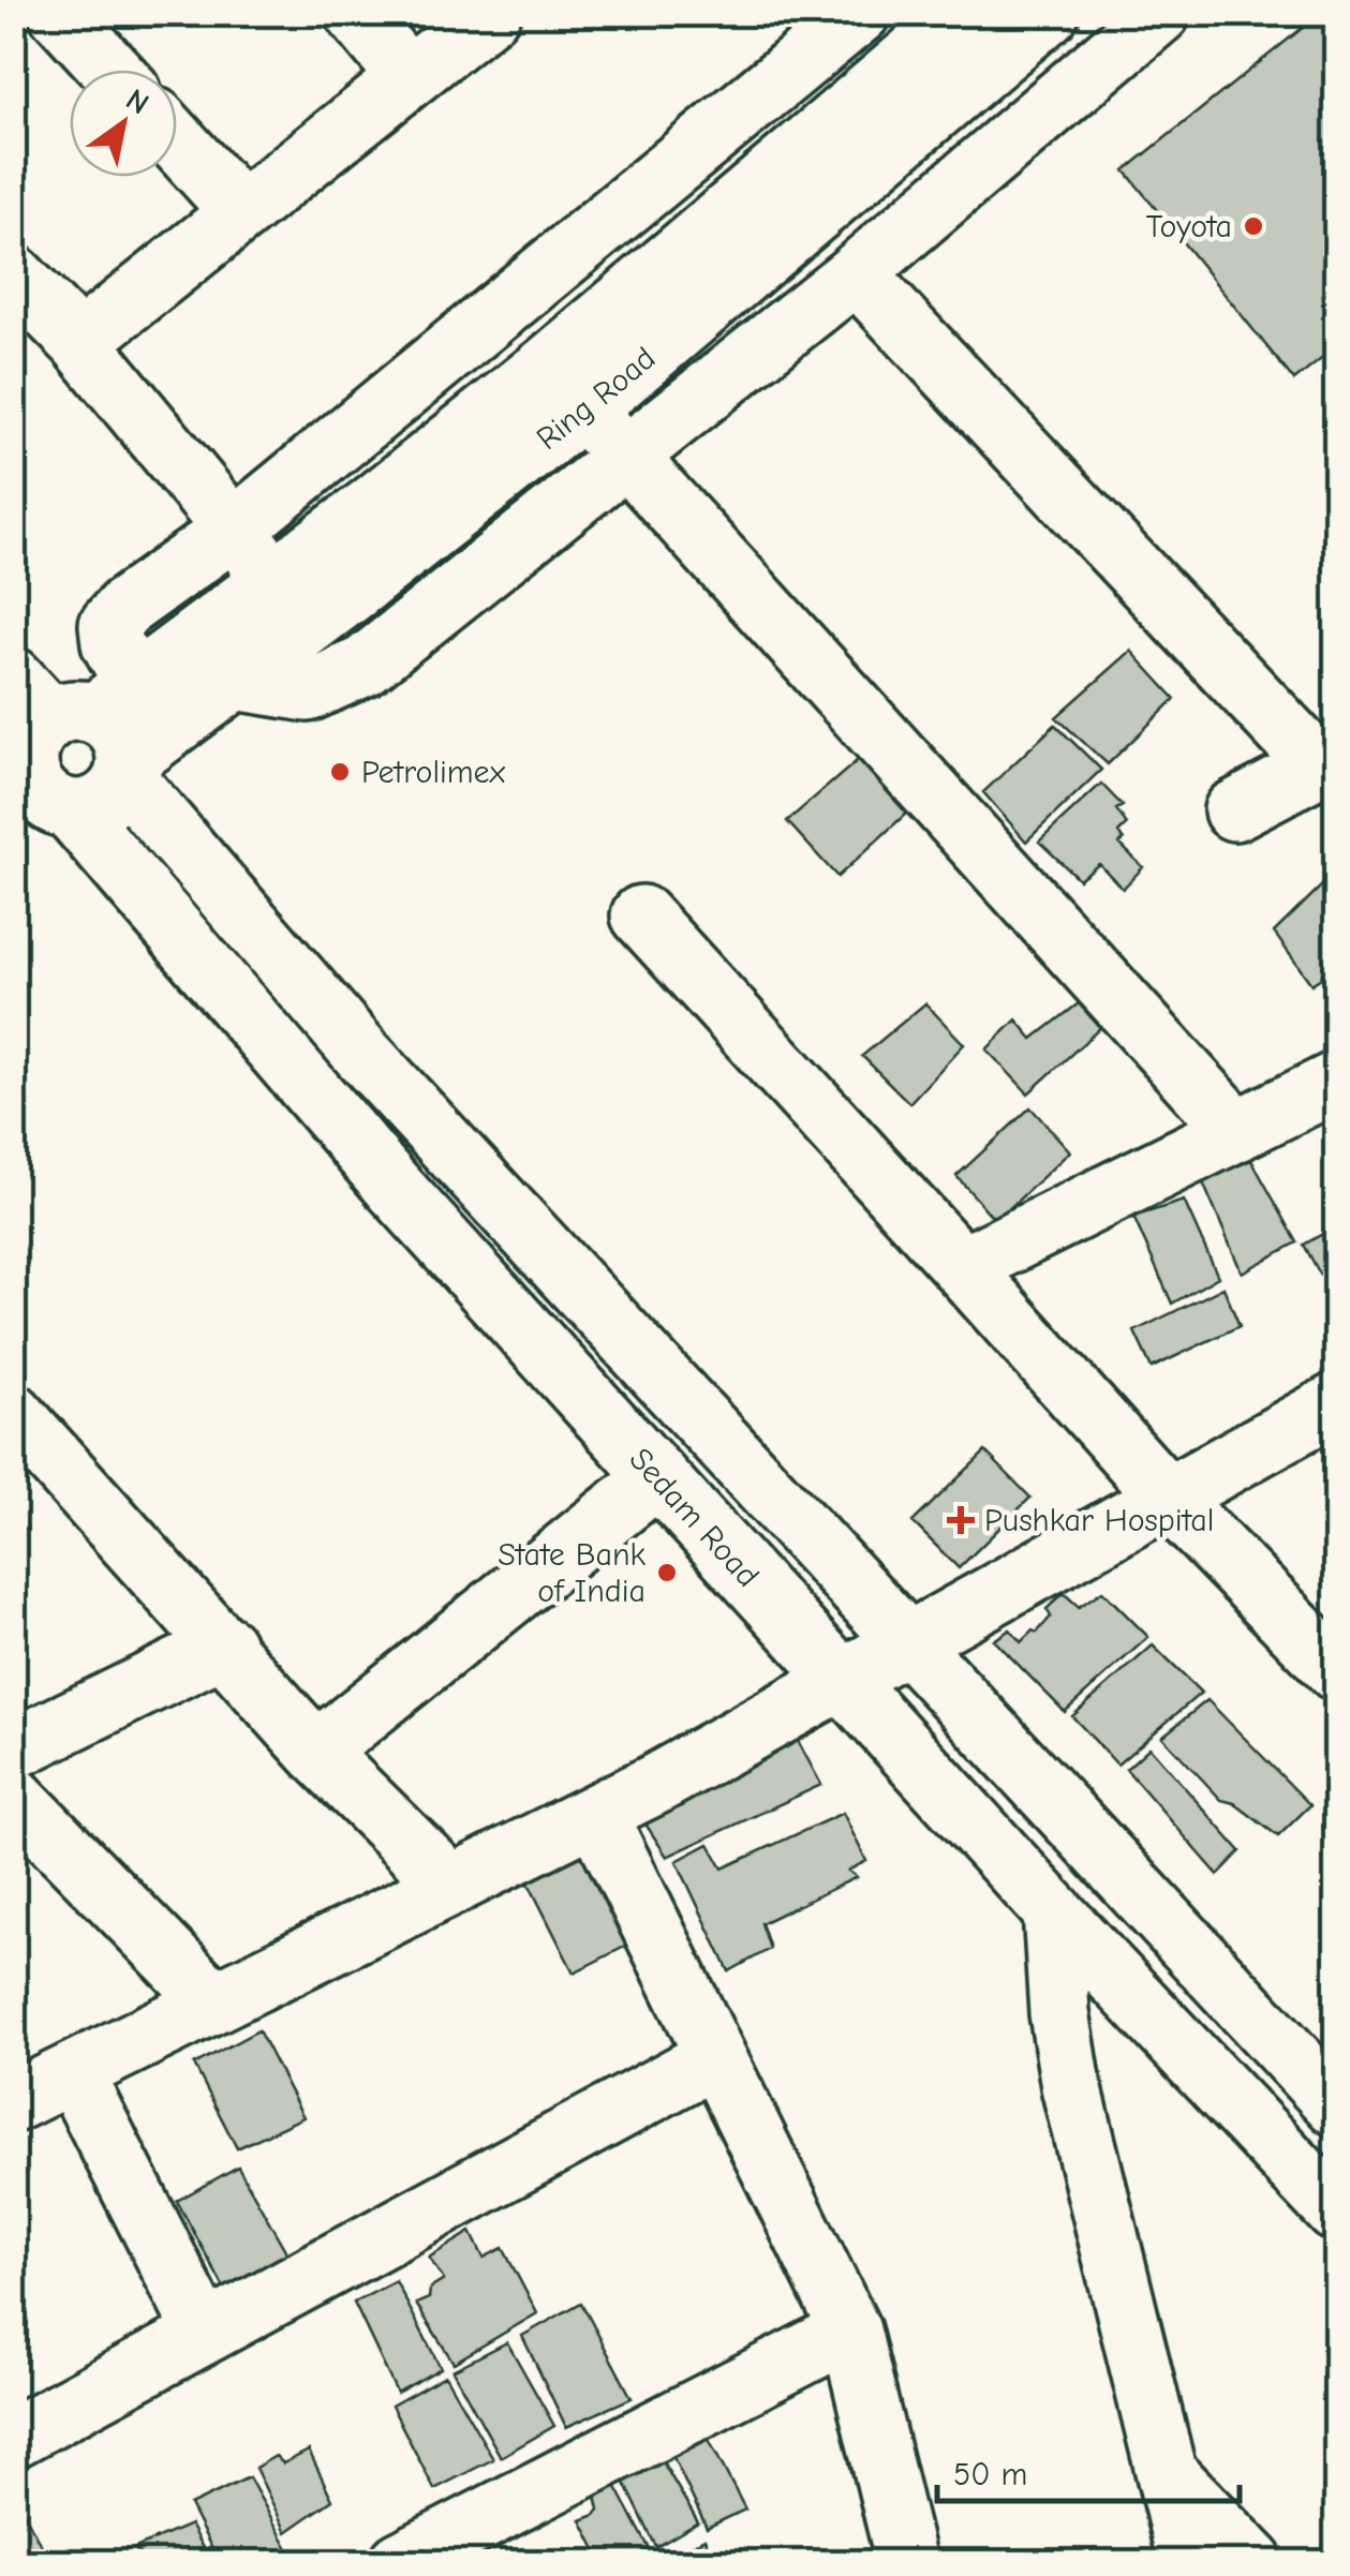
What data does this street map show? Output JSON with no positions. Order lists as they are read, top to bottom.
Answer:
{
  "streets": {
    "main road": ["Ring Road", "Sedam Road"]
  },
  "crossings": [
    ["Ring Road", "Sedam Road"]
  ],
  "places": {
    "other": ["Toyota", "Petrolimex", "State Bank of India"],
    "health": ["Pushkar Hospital"]
  },
  "scale_bar": "50 m",
  "north": "top right"
}
